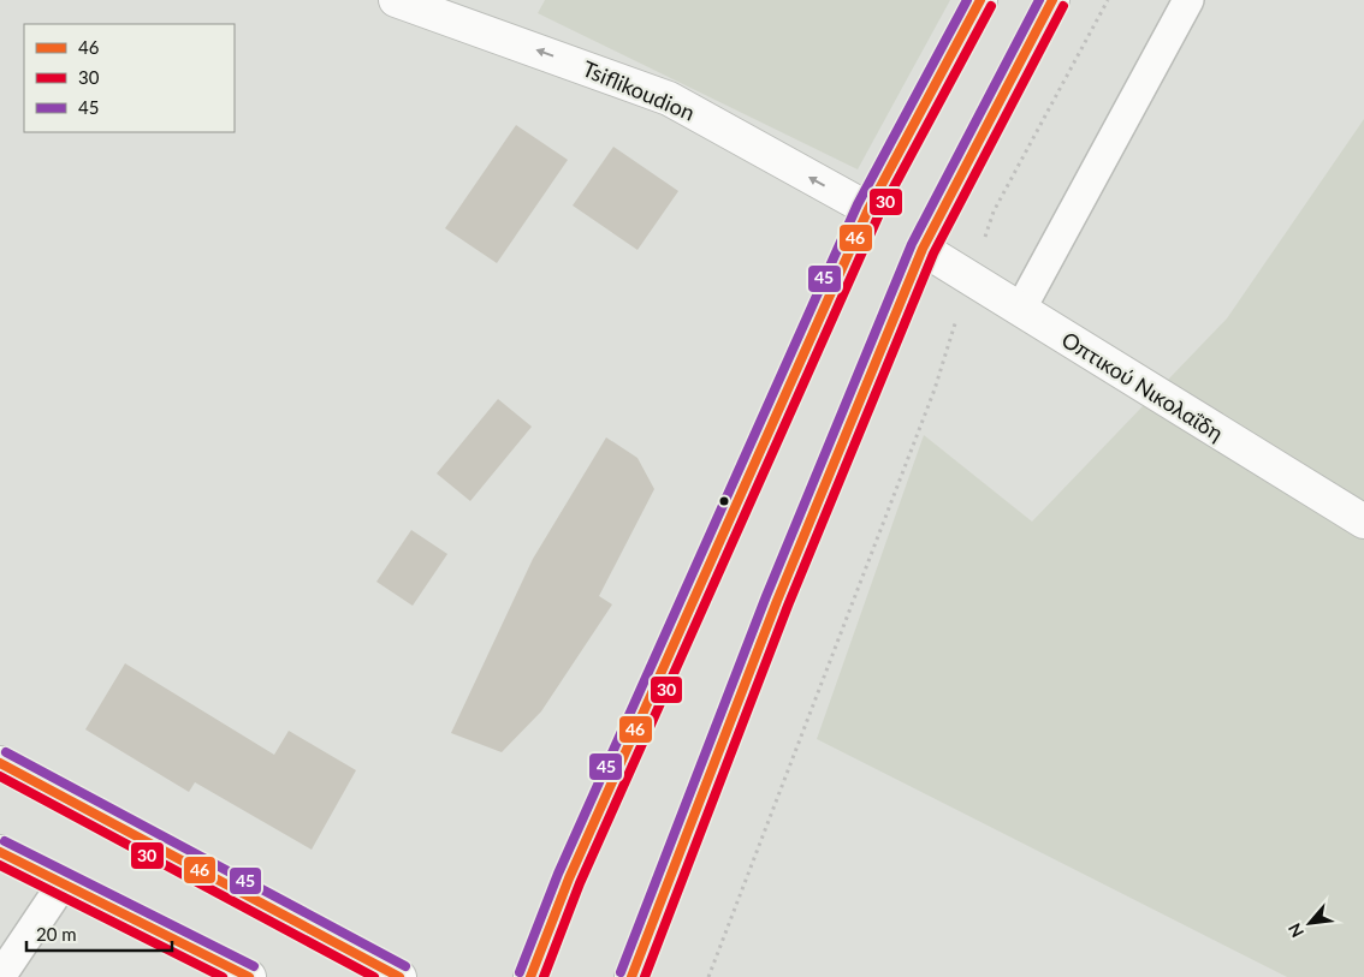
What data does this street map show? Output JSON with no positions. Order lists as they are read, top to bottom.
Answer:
{
  "streets": {
    "main road": ["Tsiflikoudion", "Οπτικού Νικολαΐδη"]
  },
  "one_way": ["Tsiflikoudion"],
  "lines": ["transit line 46", "transit line 45", "transit line 30"],
  "legend": ["46", "30", "45"],
  "scale_bar": "20 m",
  "north": "bottom left"
}
